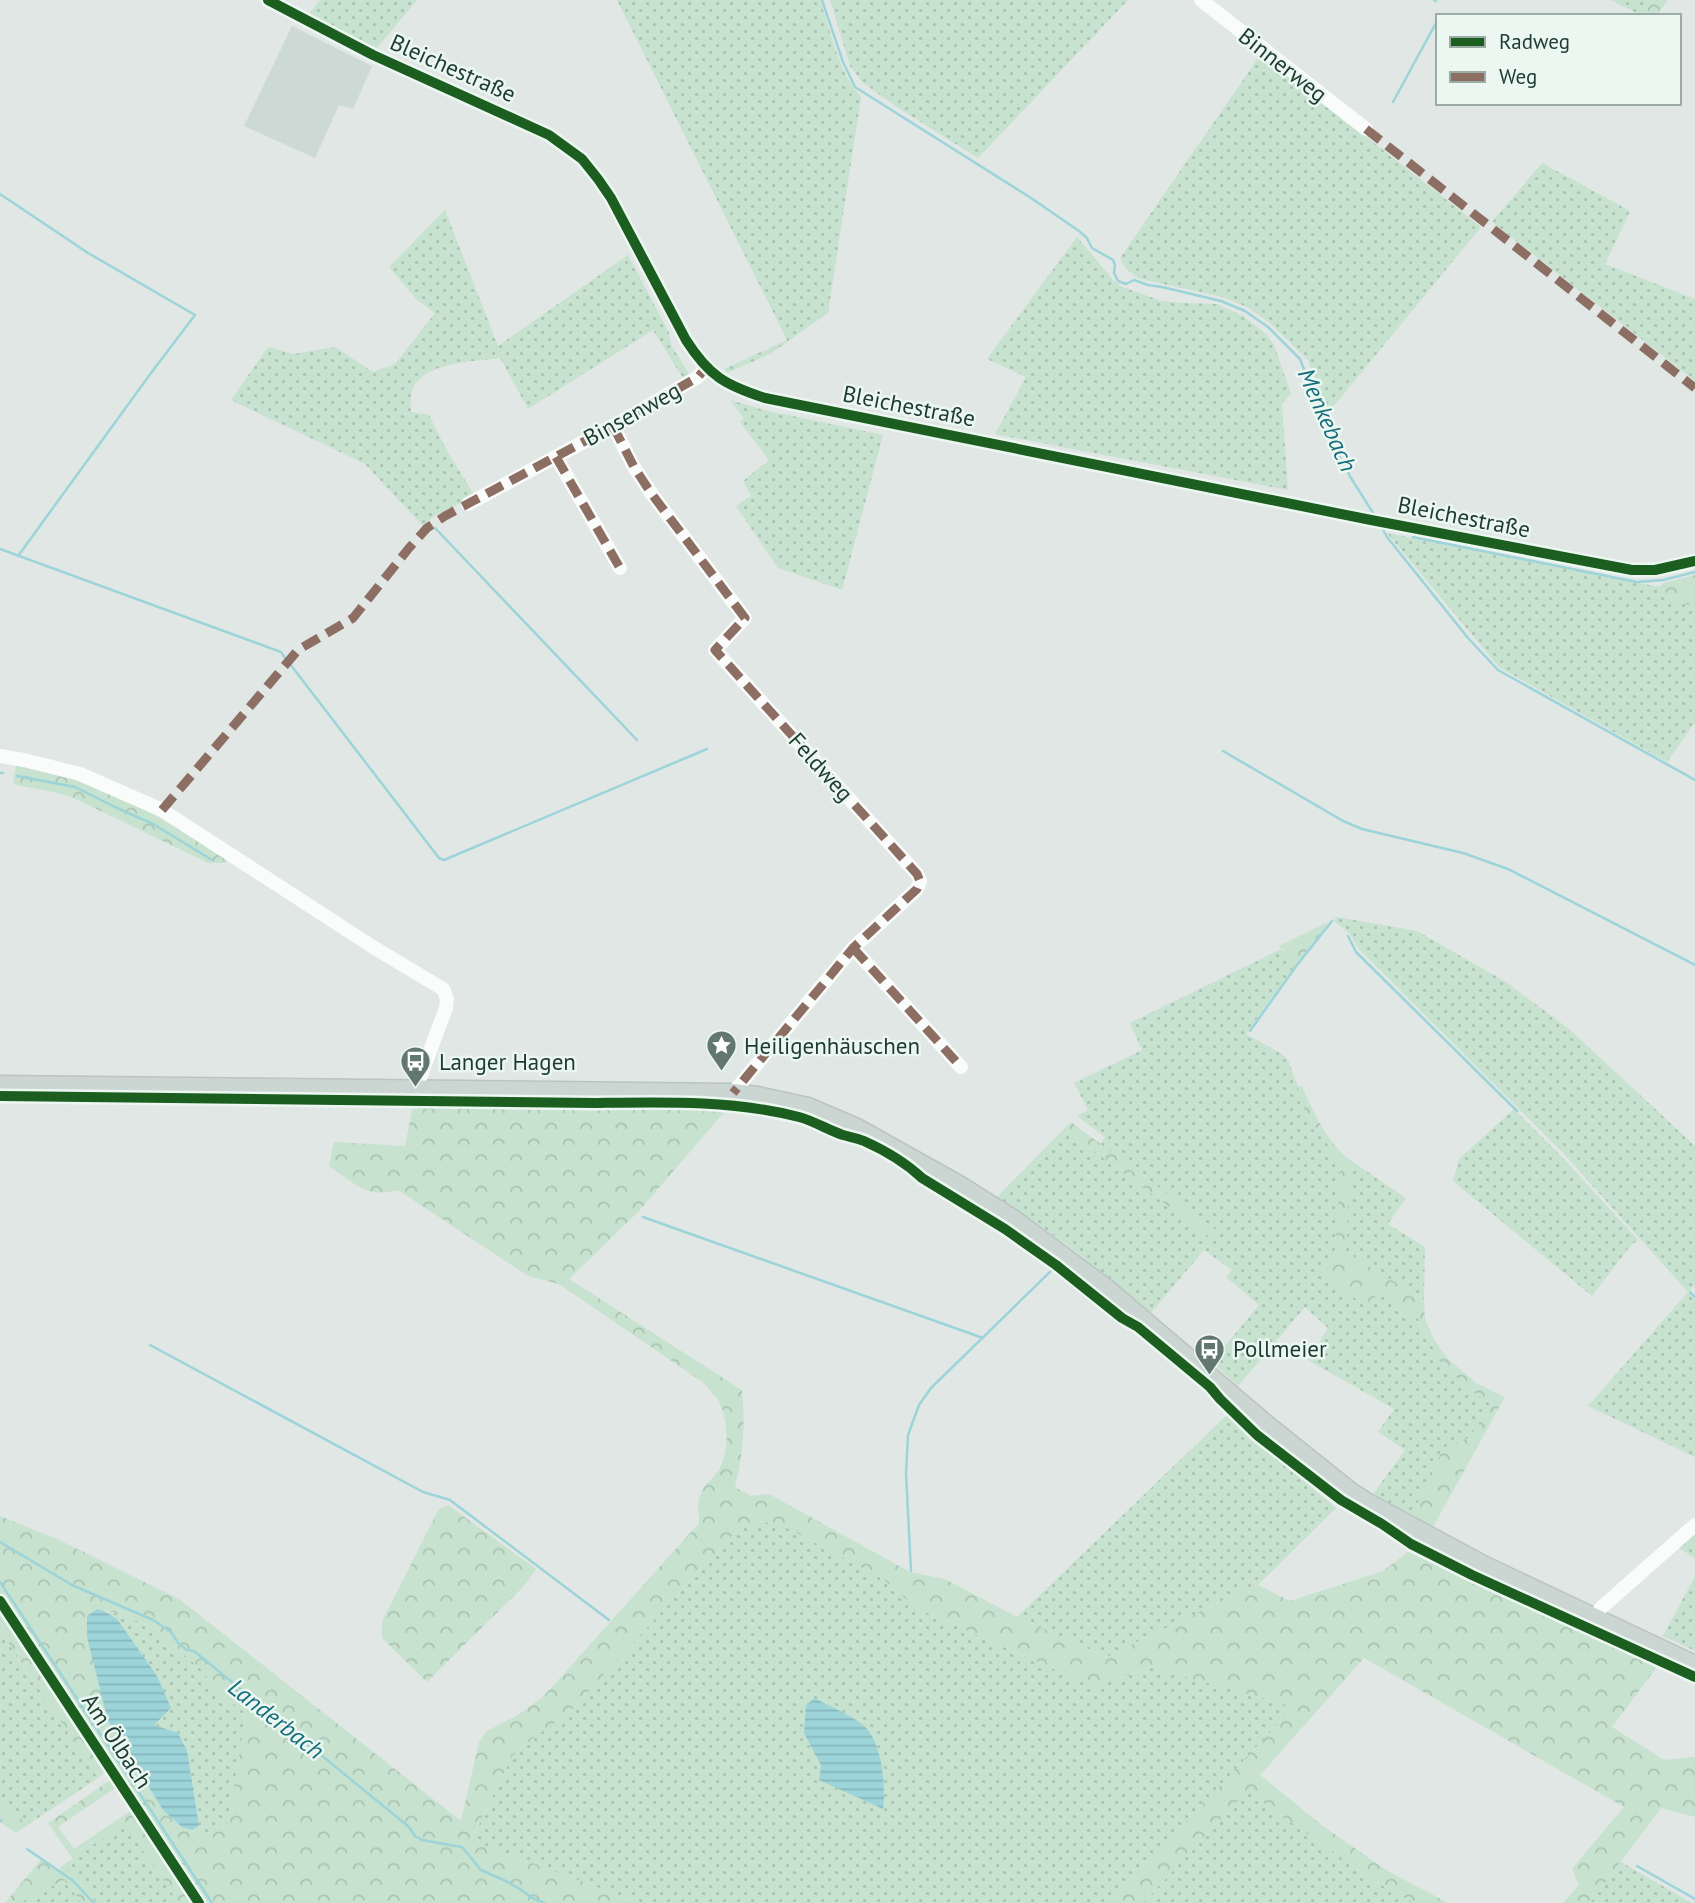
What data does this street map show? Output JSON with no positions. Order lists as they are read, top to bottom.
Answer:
{
  "streets": {
    "street": [
      "Binnerweg",
      "Bleichestraße",
      "Binsenweg",
      "Feldweg",
      "Am Ölbach"
    ]
  },
  "crossings": [
    ["Bleichestraße", "Binsenweg"],
    ["Binsenweg", "Feldweg"]
  ],
  "water": ["Menkebach", "Landerbach"],
  "places": {
    "place": ["Heiligenhäuschen"],
    "bus stop": ["Langer Hagen", "Pollmeier"]
  },
  "legend": ["Radweg", "Weg"]
}
